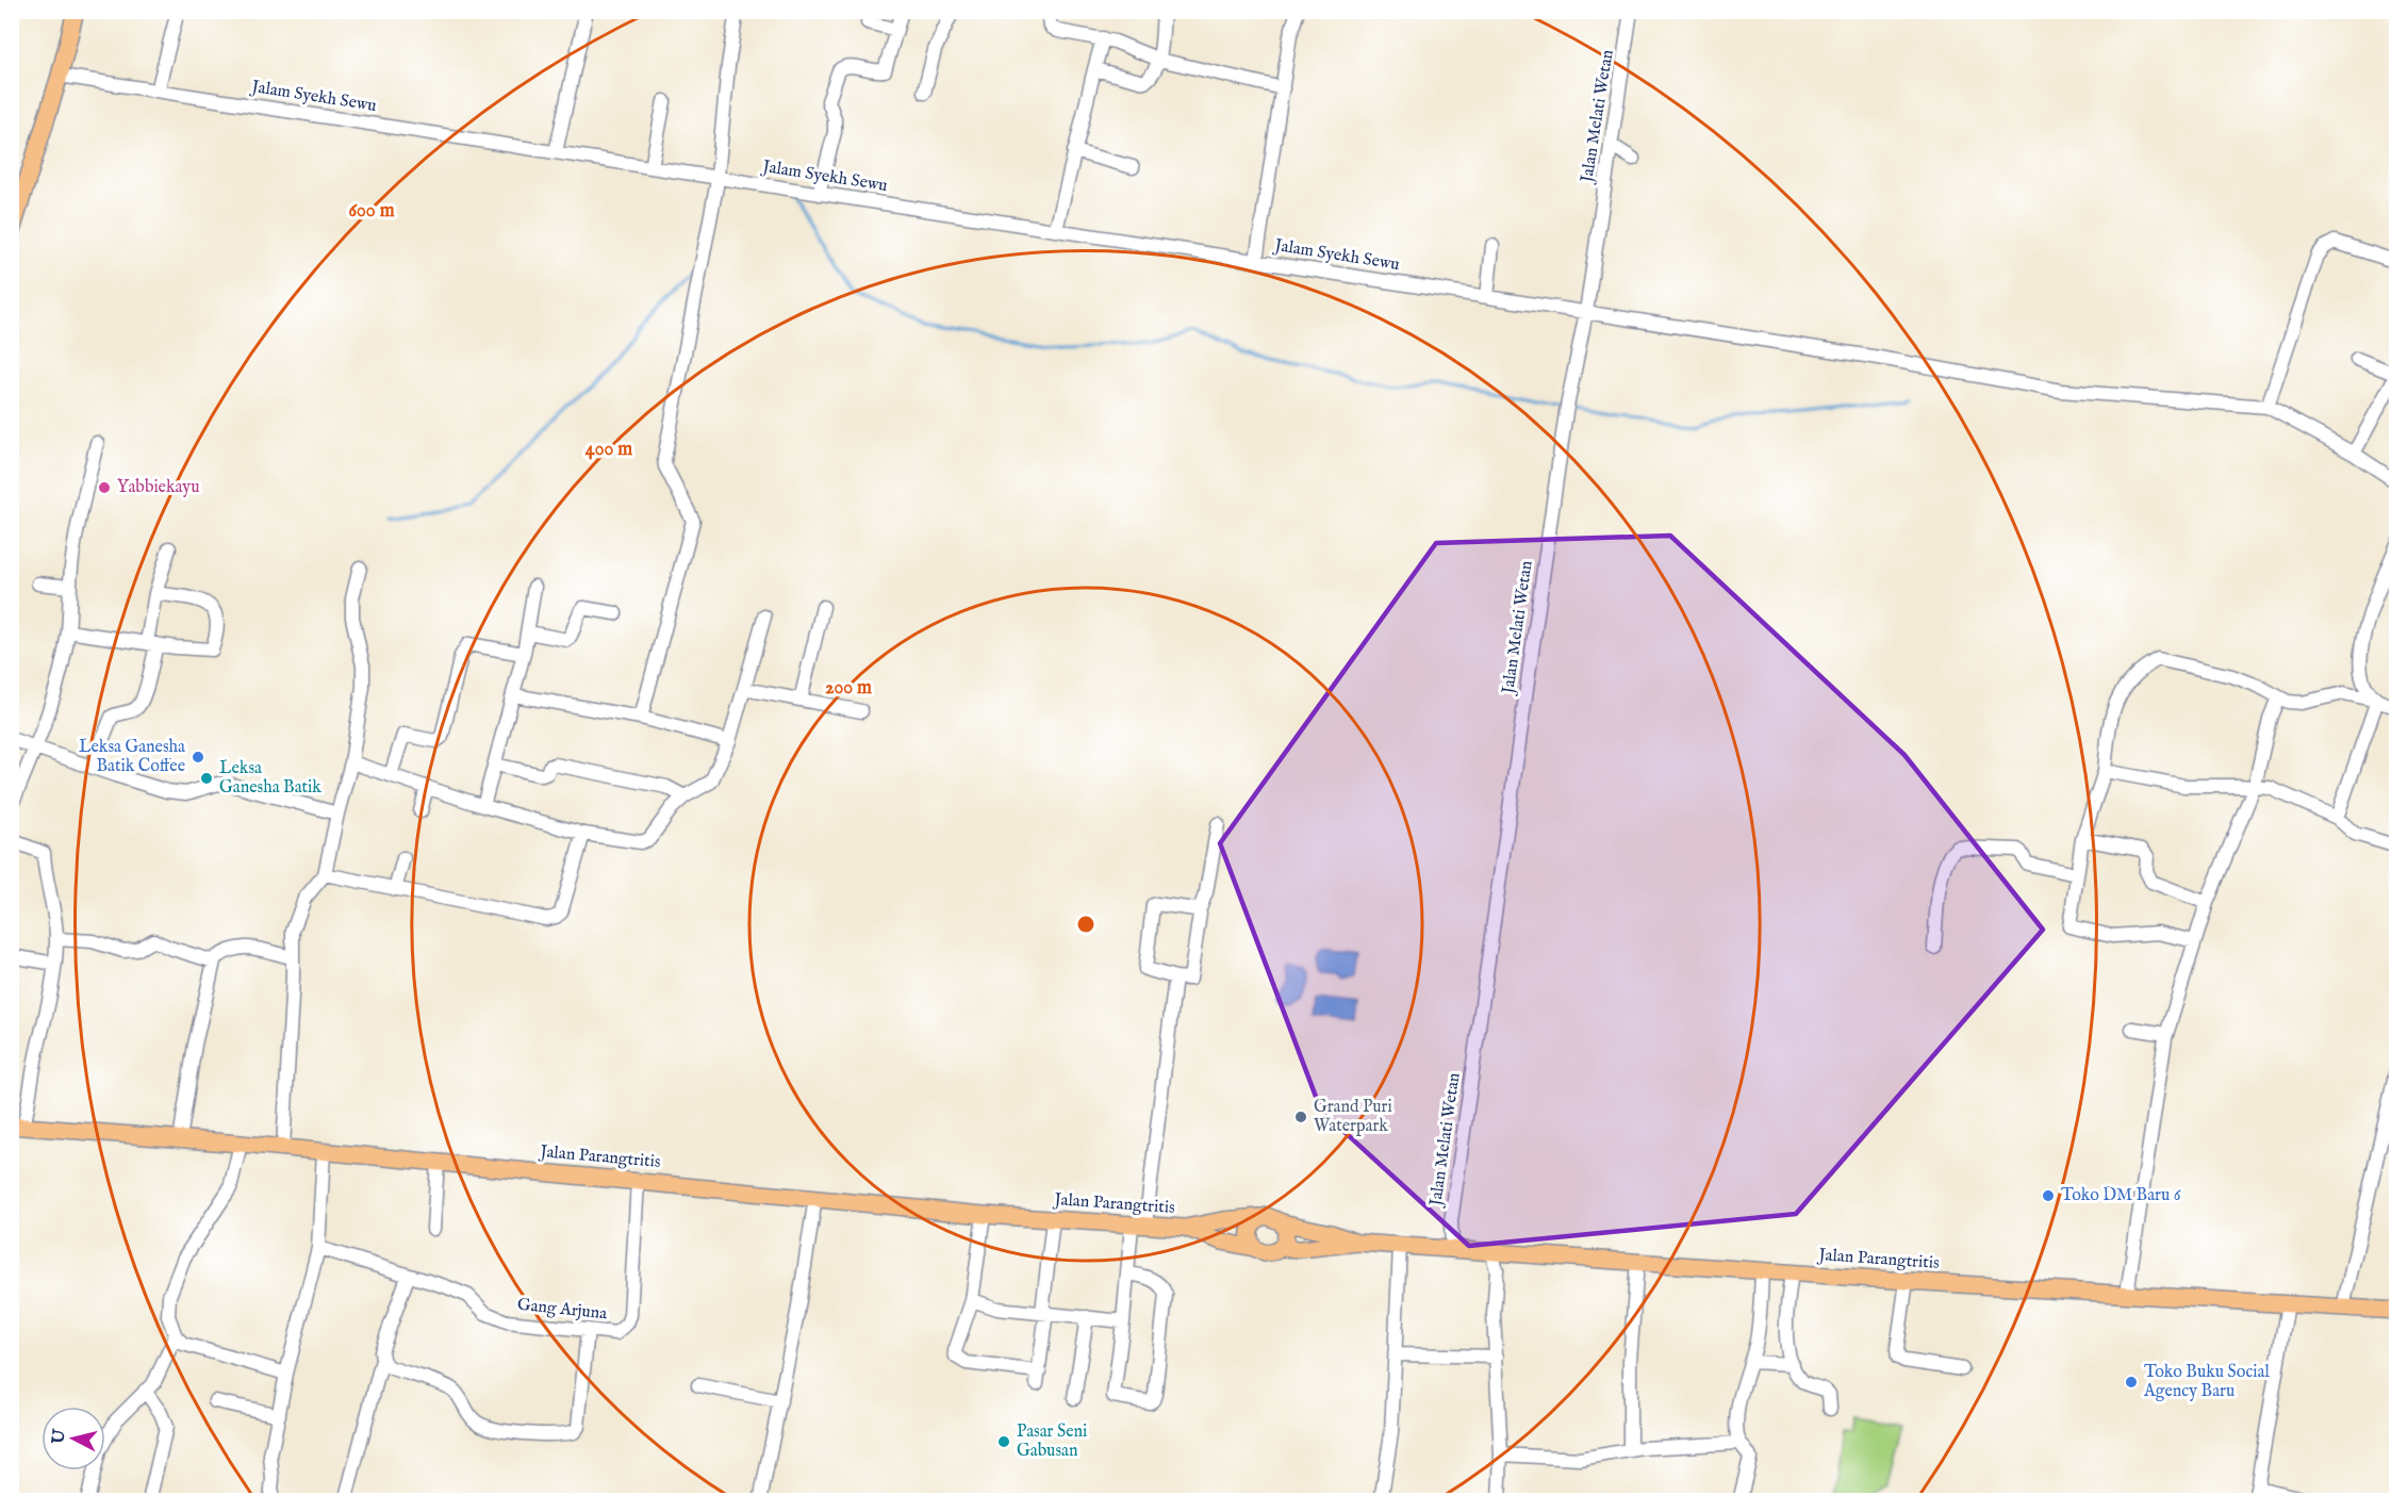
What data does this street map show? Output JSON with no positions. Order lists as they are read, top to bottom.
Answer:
{
  "streets": {
    "main road": ["Jalan Parangtritis"],
    "street": ["Jalam Syekh Sewu", "Jalan Melati Wetan", "Gang Arjuna"]
  },
  "crossings": [
    ["Jalam Syekh Sewu", "Jalan Melati Wetan"],
    ["Jalan Melati Wetan", "Jalan Parangtritis"],
    ["Jalan Parangtritis", "Gang Arjuna"]
  ],
  "places": [
    "Yabbiekayu",
    "Leksa Ganesha Batik Coffee",
    "Leksa Ganesha Batik",
    "Grand Puri Waterpark",
    "Toko DM Baru 6",
    "Toko Buku Social Agency Baru",
    "Pasar Seni Gabusan"
  ],
  "north": "left",
  "rings": ["600 m", "400 m", "200 m"]
}
